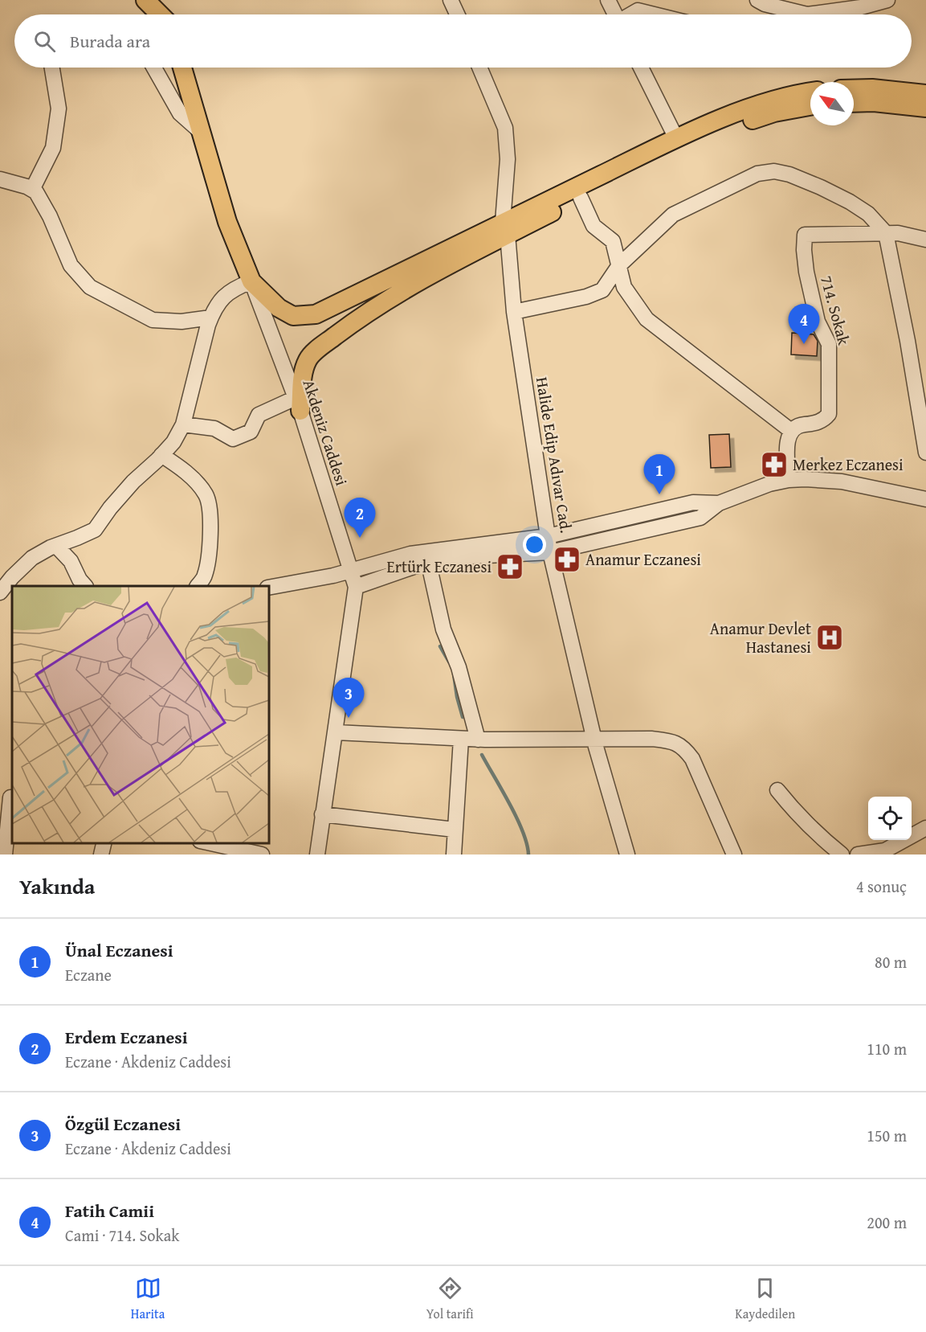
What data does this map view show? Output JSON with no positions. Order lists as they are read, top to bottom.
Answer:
{
  "streets": {
    "street": ["714. Sokak", "Akdeniz Caddesi", "Halide Edip Adıvar Cad."]
  },
  "places": {
    "pharmacy": ["Merkez Eczanesi", "Anamur Eczanesi", "Ertürk Eczanesi"],
    "hospital": ["Anamur Devlet Hastanesi"]
  },
  "north": "top left",
  "page": {
    "search": "Burada ara",
    "pins": [
      "4",
      "1",
      "2",
      "3"
    ],
    "heading": ["Yakında", "4 sonuç"],
    "list": [
      {
        "mark": "1",
        "name": "Ünal Eczanesi",
        "note": "Eczane",
        "value": "80 m"
      },
      {
        "mark": "2",
        "name": "Erdem Eczanesi",
        "note": "Eczane · Akdeniz Caddesi",
        "value": "110 m"
      },
      {
        "mark": "3",
        "name": "Özgül Eczanesi",
        "note": "Eczane · Akdeniz Caddesi",
        "value": "150 m"
      },
      {
        "mark": "4",
        "name": "Fatih Camii",
        "note": "Cami · 714. Sokak",
        "value": "200 m"
      }
    ],
    "nav": ["Harita", "Yol tarifi", "Kaydedilen"]
  }
}
